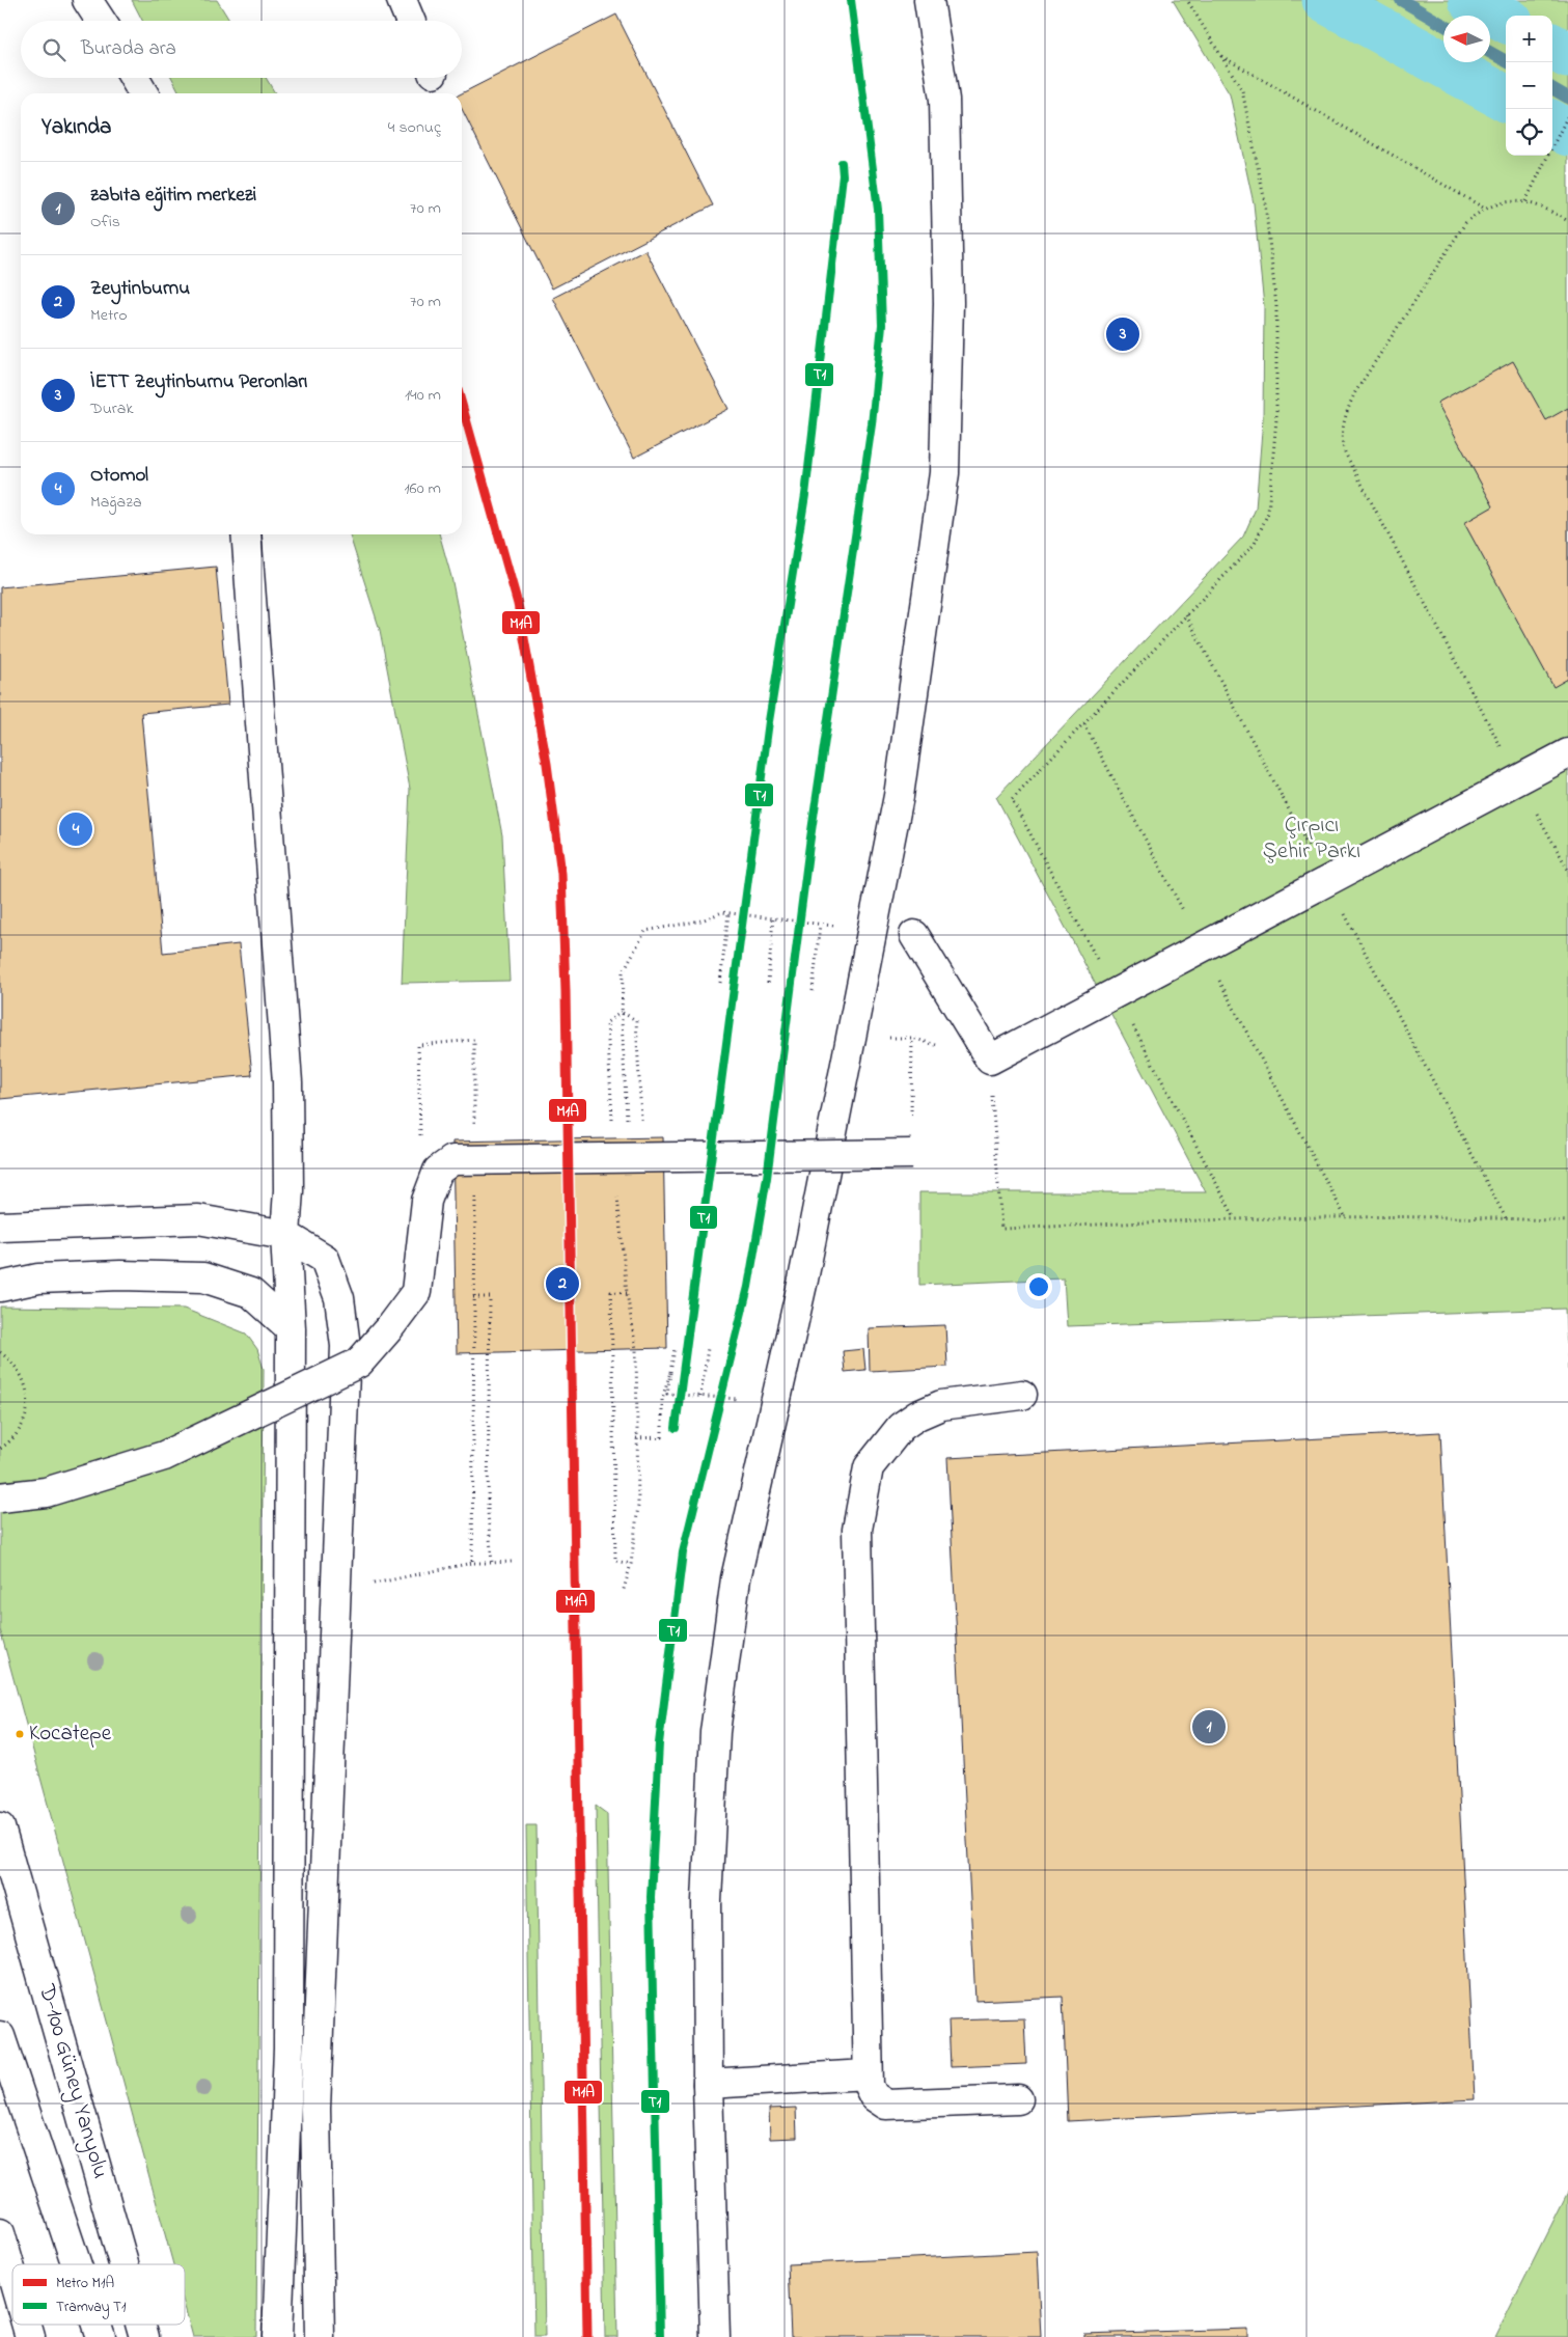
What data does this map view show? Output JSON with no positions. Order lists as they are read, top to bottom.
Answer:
{
  "streets": {
    "main road": ["D-100 Güney Yanyolu"]
  },
  "parks": ["Çırpıcı Şehir Parkı"],
  "places": ["Kocatepe"],
  "lines": ["tram line T1", "metro line M1A"],
  "legend": ["Metro M1A", "Tramvay T1"],
  "north": "left",
  "page": {
    "map_buttons": ["+", "−"],
    "search": "Burada ara",
    "heading": ["Yakında", "4 sonuç"],
    "list": [
      {
        "mark": "1",
        "name": "zabıta eğitim merkezi",
        "note": "Ofis",
        "value": "70 m"
      },
      {
        "mark": "2",
        "name": "Zeytinburnu",
        "note": "Metro",
        "value": "70 m"
      },
      {
        "mark": "3",
        "name": "İETT Zeytinburnu Peronları",
        "note": "Durak",
        "value": "140 m"
      },
      {
        "mark": "4",
        "name": "Otomol",
        "note": "Mağaza",
        "value": "160 m"
      }
    ],
    "pins": [
      "3",
      "4",
      "2",
      "1"
    ]
  }
}
